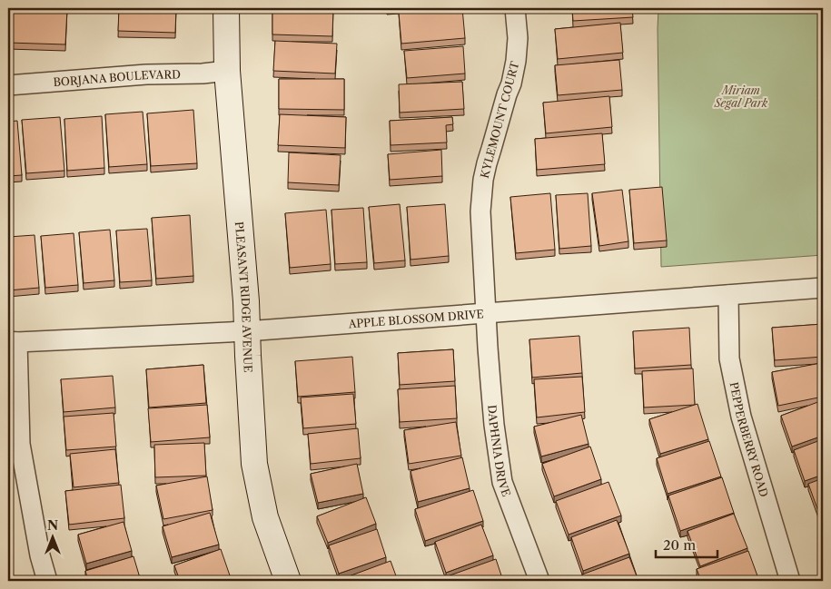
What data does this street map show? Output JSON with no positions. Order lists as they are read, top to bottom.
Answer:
{
  "streets": {
    "street": [
      "BORJANA BOULEVARD",
      "KYLEMOUNT COURT",
      "PLEASANT RIDGE AVENUE",
      "APPLE BLOSSOM DRIVE",
      "PEPPERBERRY ROAD",
      "DAPHNIA DRIVE"
    ]
  },
  "crossings": [
    ["BORJANA BOULEVARD", "PLEASANT RIDGE AVENUE"],
    ["KYLEMOUNT COURT", "APPLE BLOSSOM DRIVE"],
    ["KYLEMOUNT COURT", "DAPHNIA DRIVE"],
    ["PLEASANT RIDGE AVENUE", "APPLE BLOSSOM DRIVE"],
    ["APPLE BLOSSOM DRIVE", "PEPPERBERRY ROAD"],
    ["APPLE BLOSSOM DRIVE", "DAPHNIA DRIVE"]
  ],
  "parks": ["Miriam Segal Park"],
  "scale_bar": "20 m",
  "north": "top"
}
